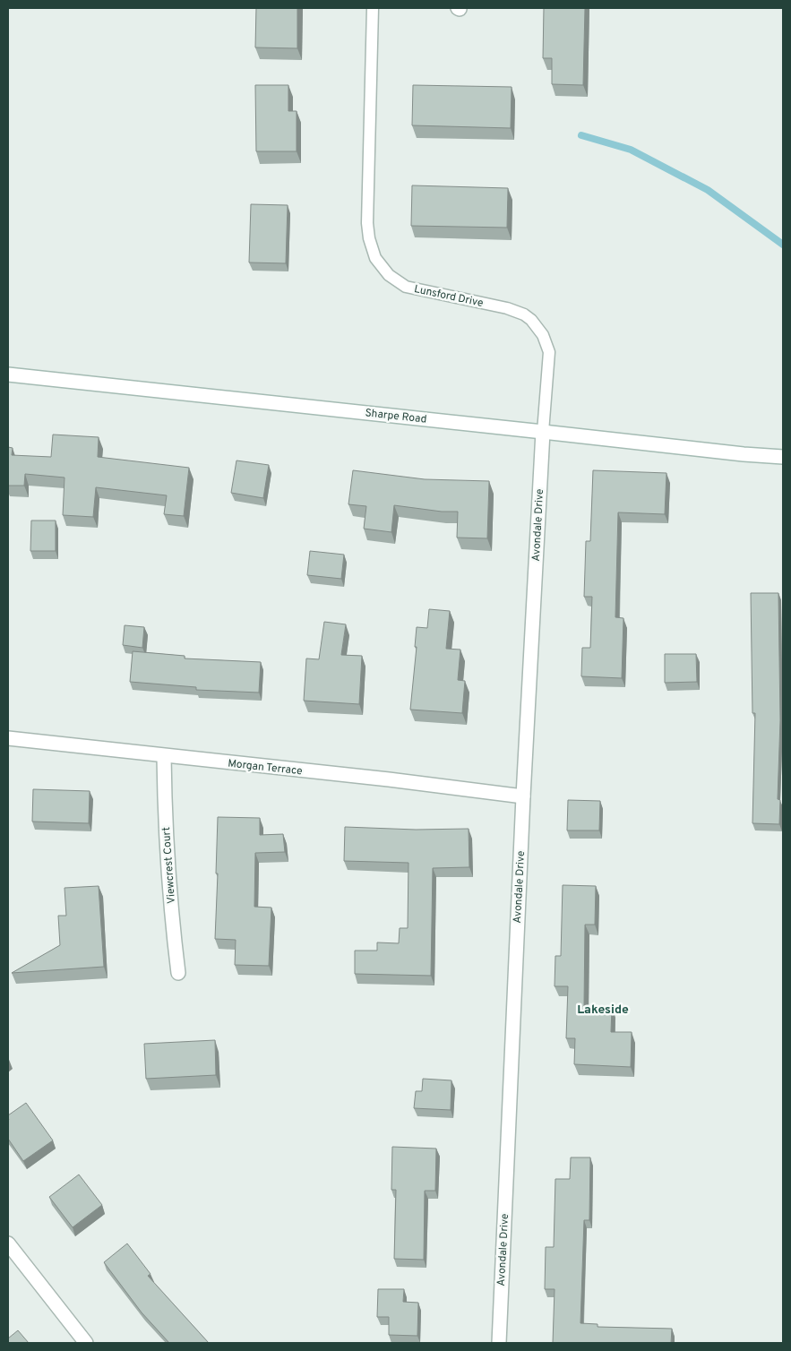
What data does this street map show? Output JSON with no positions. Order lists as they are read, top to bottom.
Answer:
{
  "streets": {
    "street": [
      "Sharpe Road",
      "Avondale Drive",
      "Morgan Terrace",
      "Viewcrest Court"
    ],
    "lane": ["Lunsford Drive"]
  },
  "crossings": [
    ["Lunsford Drive", "Sharpe Road"],
    ["Lunsford Drive", "Avondale Drive"],
    ["Sharpe Road", "Avondale Drive"],
    ["Avondale Drive", "Morgan Terrace"],
    ["Morgan Terrace", "Viewcrest Court"]
  ],
  "districts": ["Lakeside"]
}
